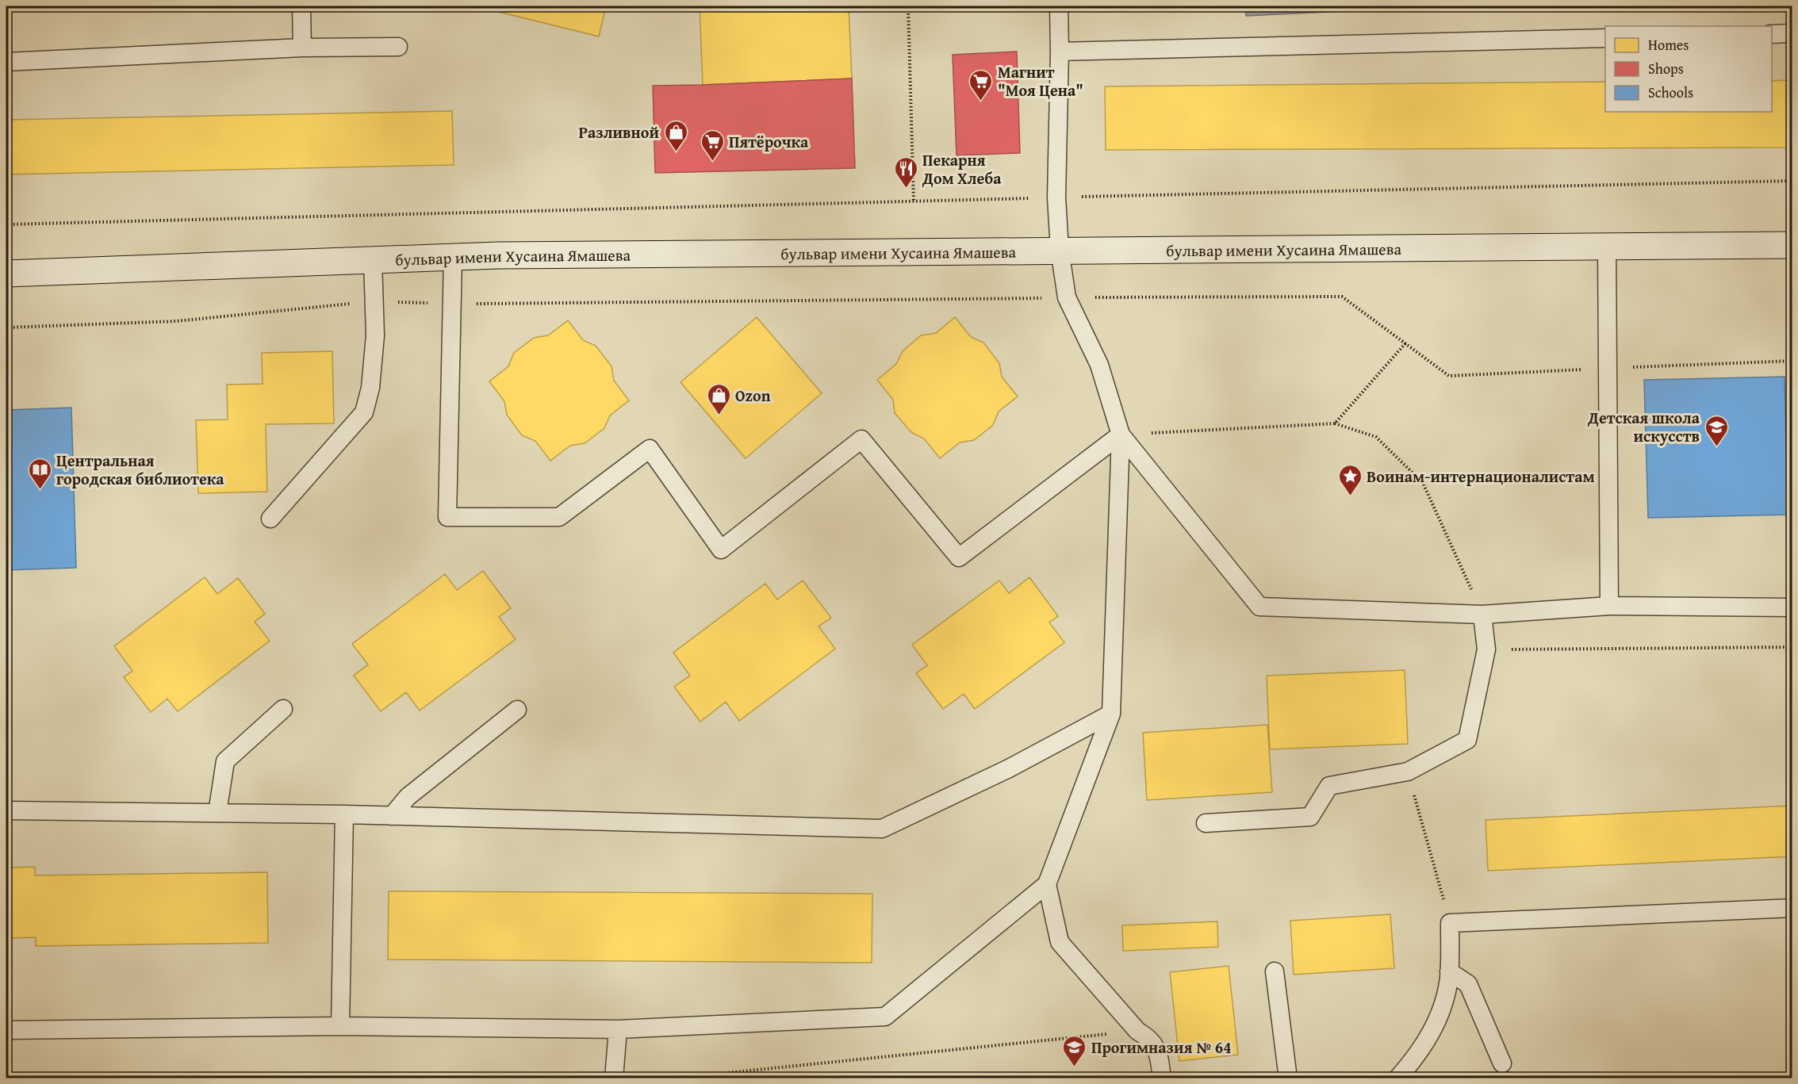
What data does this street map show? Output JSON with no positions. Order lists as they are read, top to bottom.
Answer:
{
  "streets": {
    "street": ["бульвар имени Хусаина Ямашева"]
  },
  "places": {
    "supermarket": ["Магнит \"Моя Цена\"", "Пятёрочка"],
    "shop": ["Разливной", "Ozon"],
    "restaurant": ["Пекарня Дом Хлеба"],
    "school or university": ["Детская школа искусств", "Прогимназия № 64"],
    "library": ["Центральная городская библиотека"],
    "place": ["Воинам-интернационалистам"]
  },
  "legend": ["Homes", "Shops", "Schools"]
}
